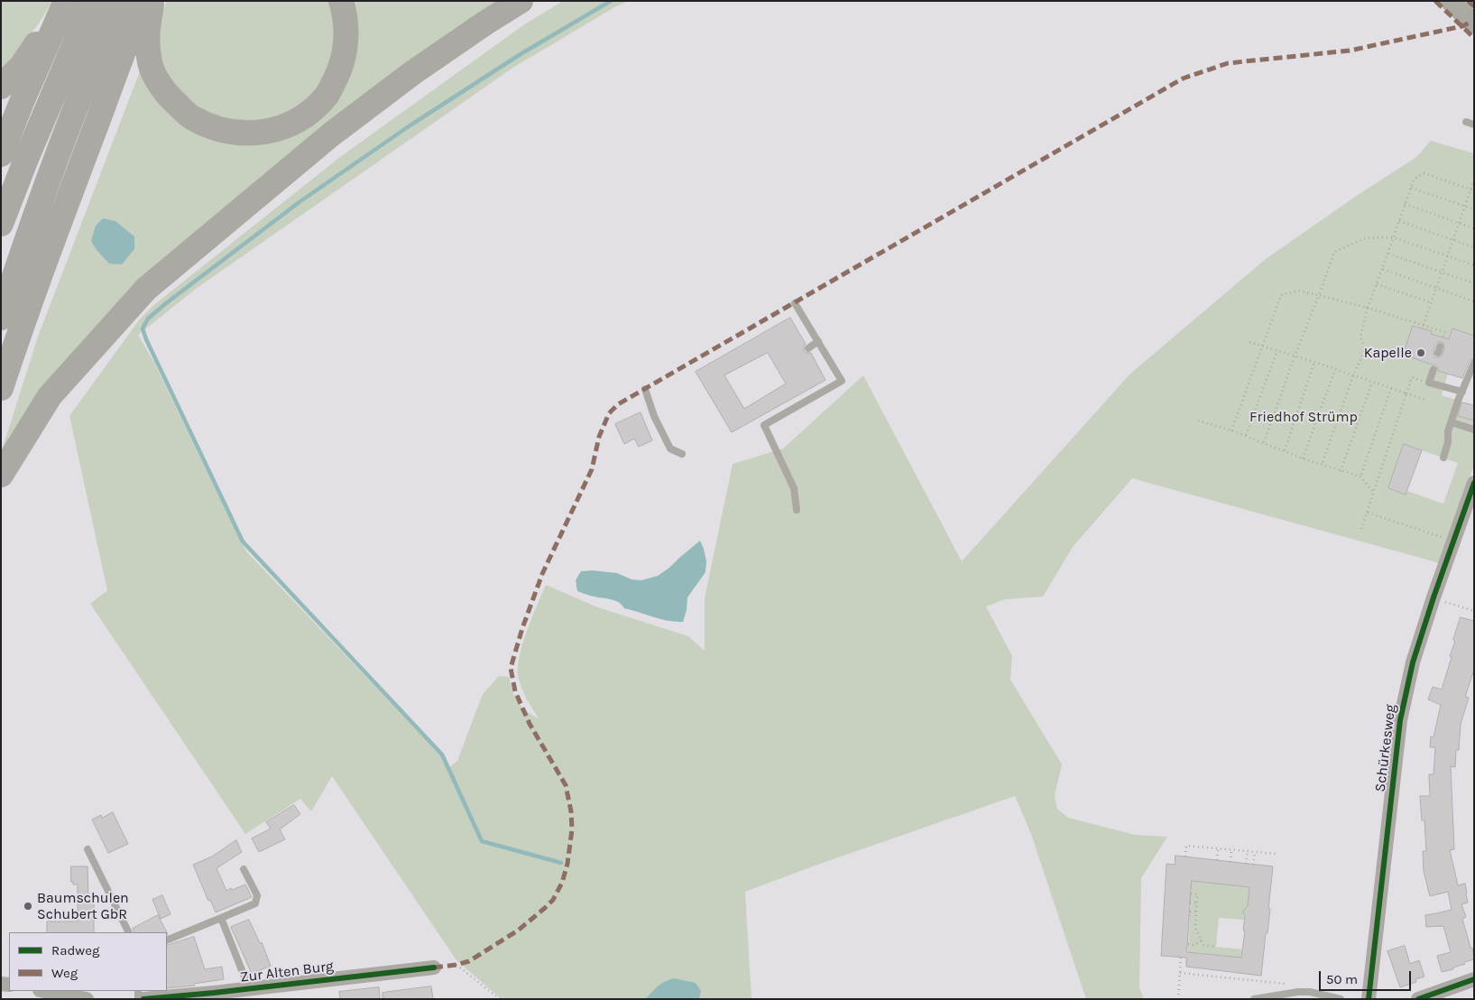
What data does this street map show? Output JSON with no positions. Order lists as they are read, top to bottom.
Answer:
{
  "streets": {
    "street": ["Schürkesweg", "Zur Alten Burg"]
  },
  "parks": ["Friedhof Strümp"],
  "places": ["Kapelle", "Baumschulen Schubert GbR"],
  "legend": ["Radweg", "Weg"],
  "scale_bar": "50 m"
}
